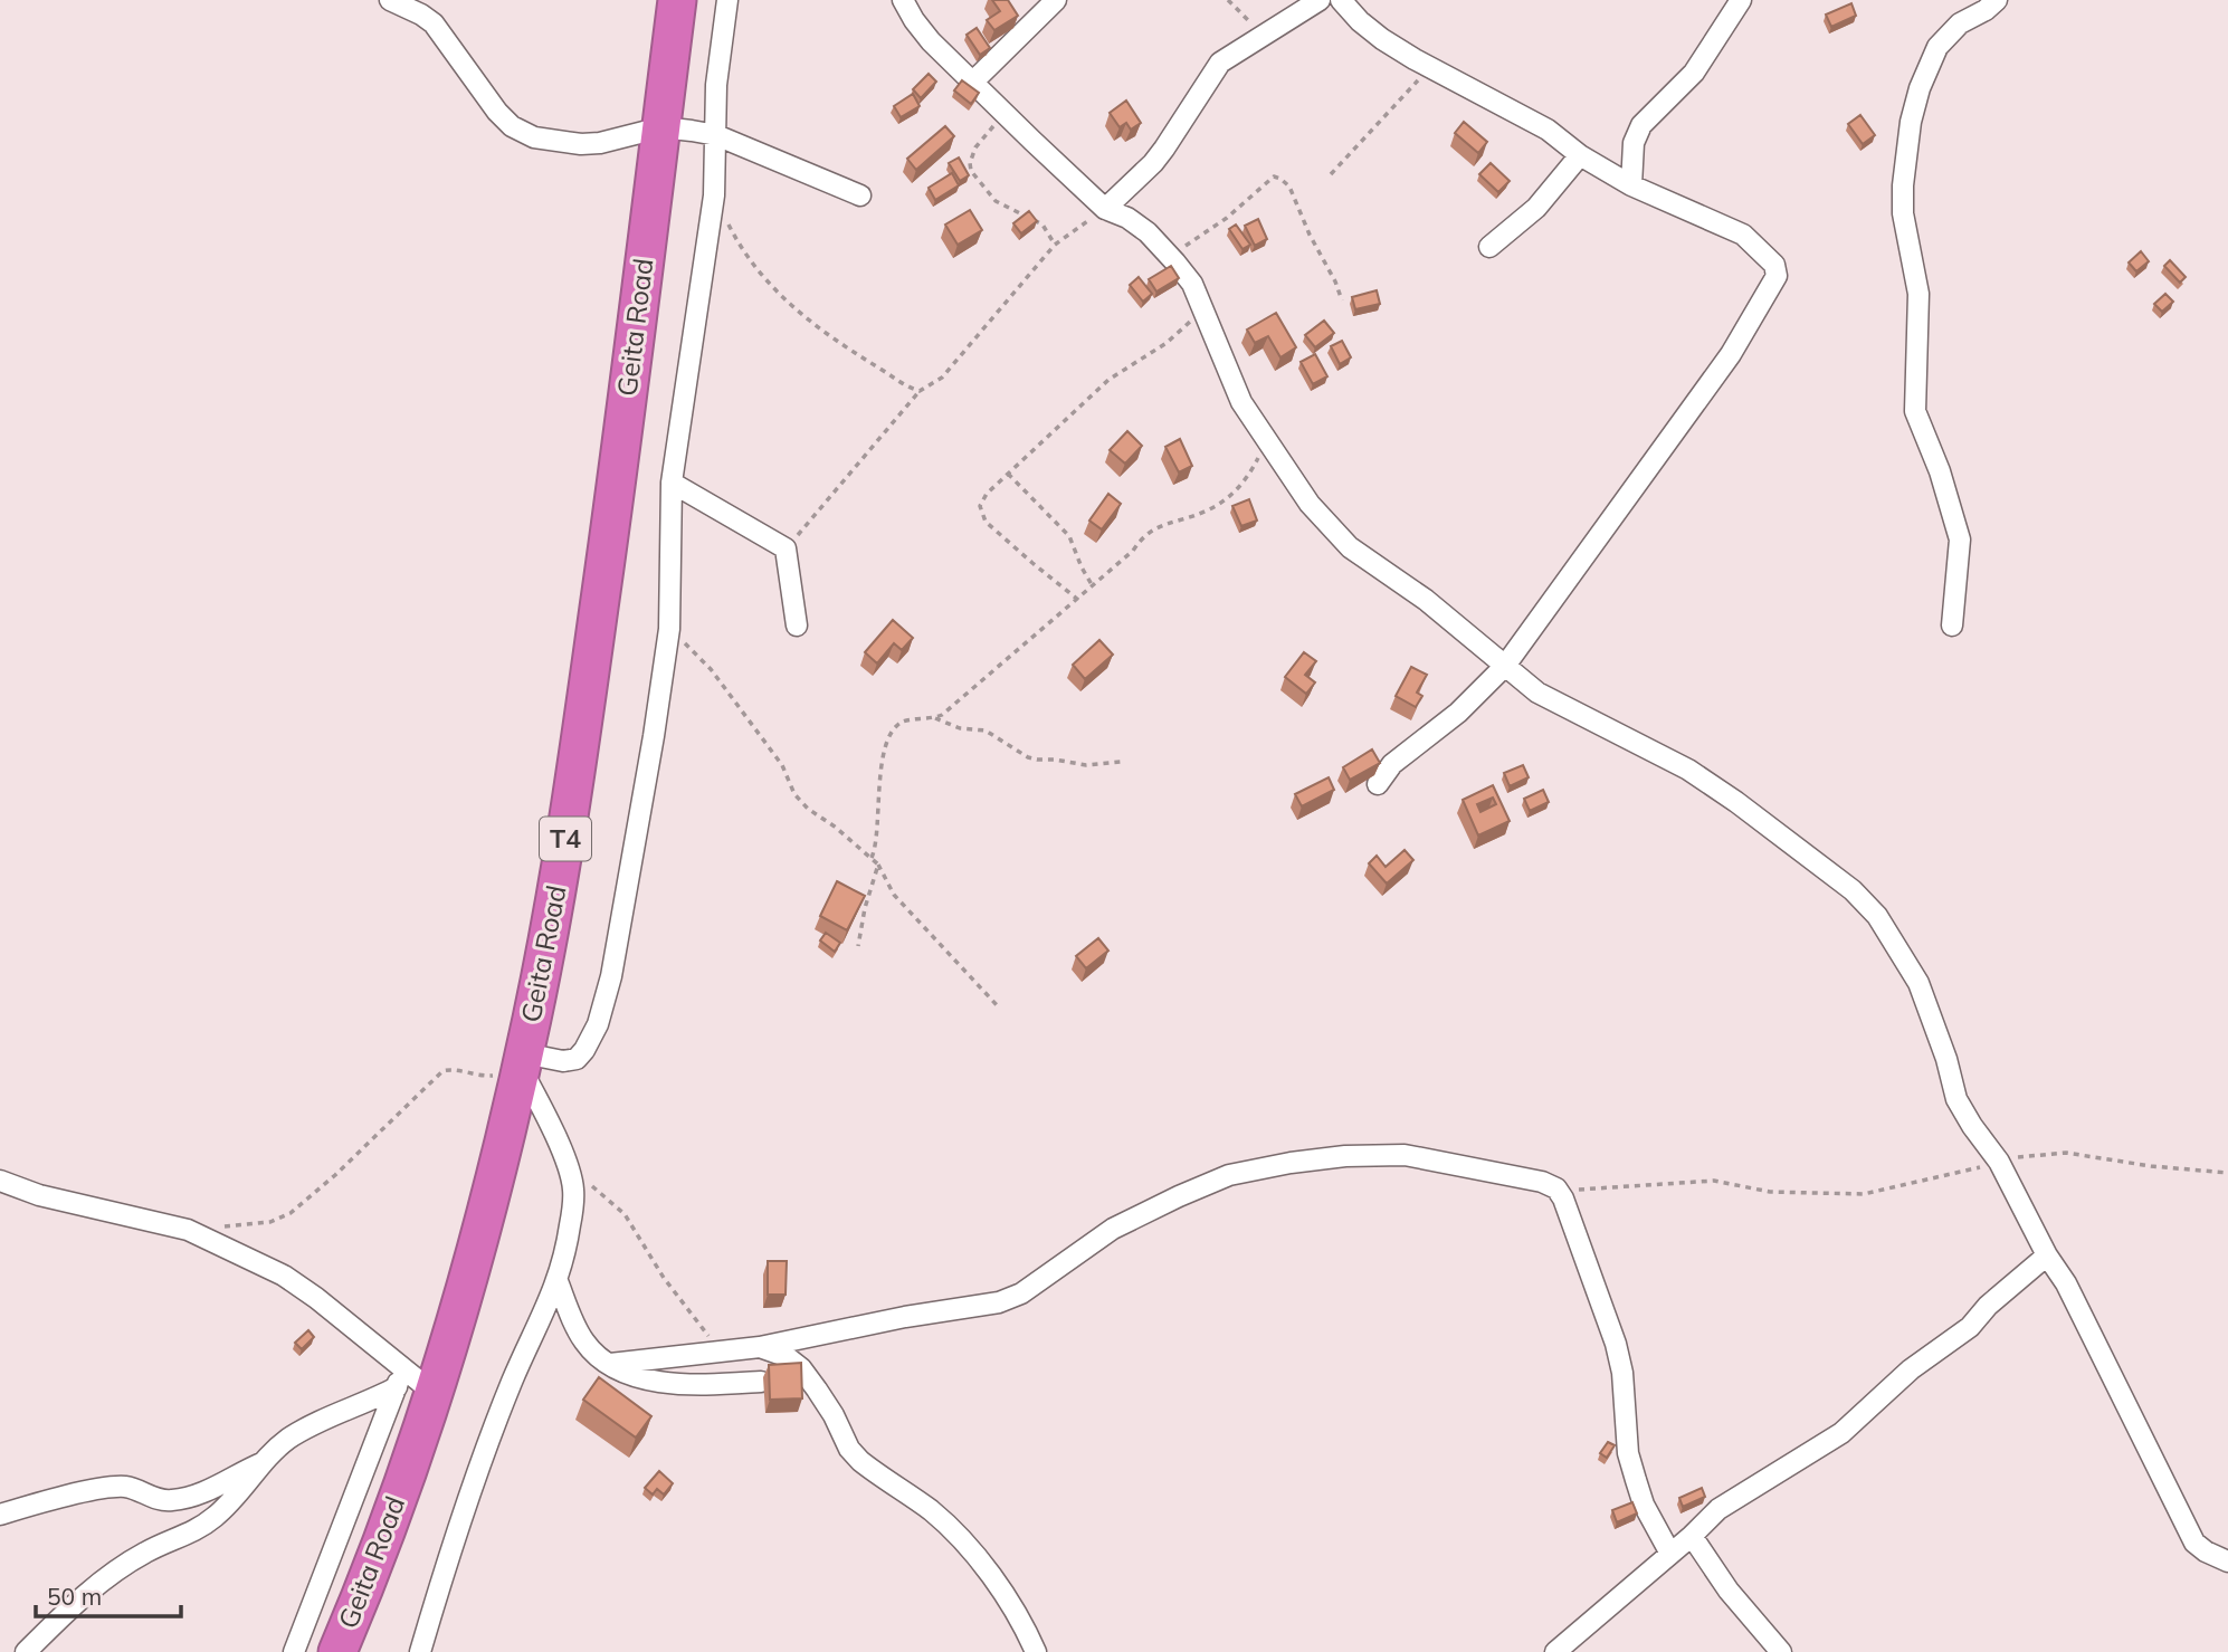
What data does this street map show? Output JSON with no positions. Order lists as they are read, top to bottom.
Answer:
{
  "streets": {
    "highway": ["Geita Road", "T4"]
  },
  "scale_bar": "50 m"
}
